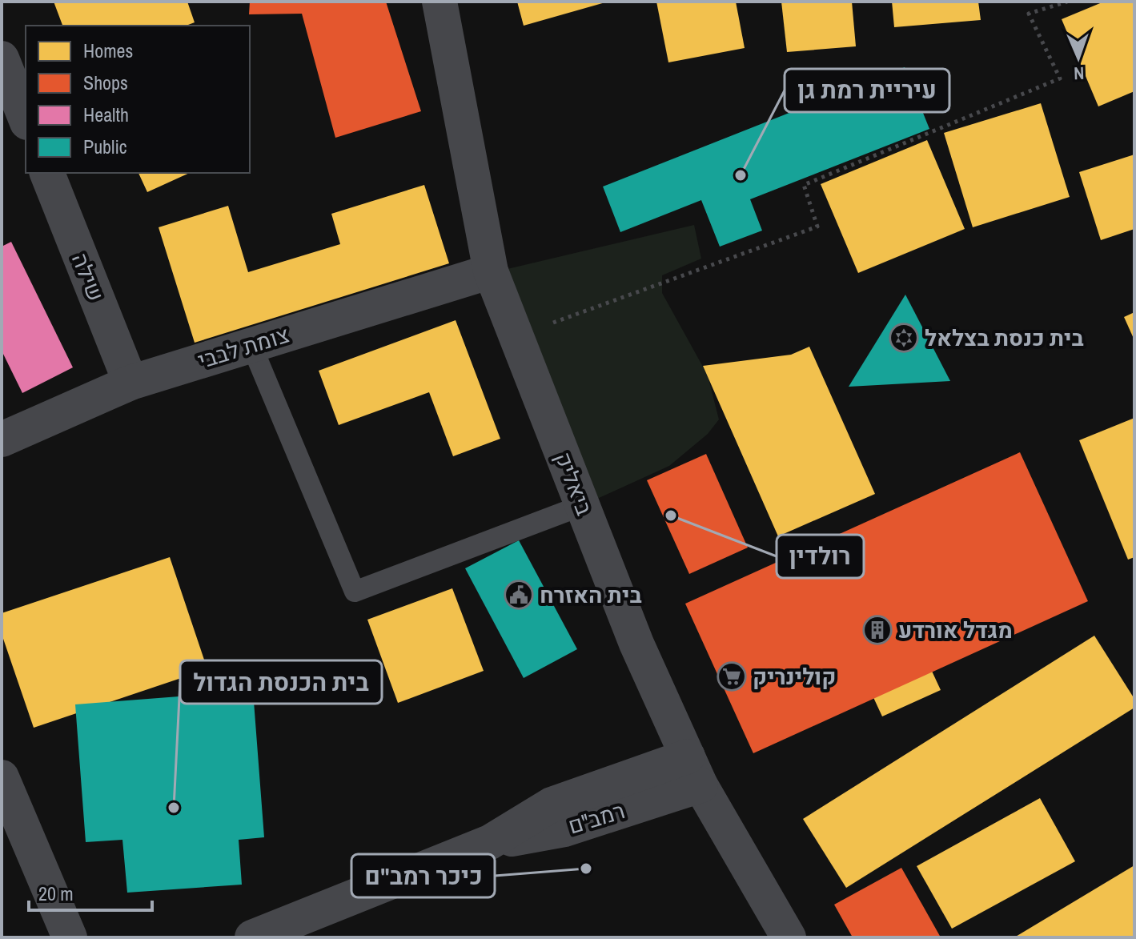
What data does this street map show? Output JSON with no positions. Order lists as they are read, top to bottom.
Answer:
{
  "streets": {
    "street": [
      "שילה",
      "צומת לבבי",
      "ביאליק",
      "רמב\"ם"
    ]
  },
  "crossings": [
    ["שילה", "צומת לבבי"],
    ["צומת לבבי", "ביאליק"],
    ["ביאליק", "רמב\"ם"]
  ],
  "places": {
    "other": [
      "עיריית רמת גן",
      "רולדין",
      "בית הכנסת הגדול",
      "כיכר רמב\"ם"
    ],
    "synagogue": ["בית כנסת בצלאל"],
    "public building": ["בית האזרח"],
    "building": ["מגדל אורדע"],
    "supermarket": ["קולינריק"]
  },
  "legend": [
    "Homes",
    "Shops",
    "Health",
    "Public"
  ],
  "scale_bar": "20 m",
  "north": "bottom"
}
